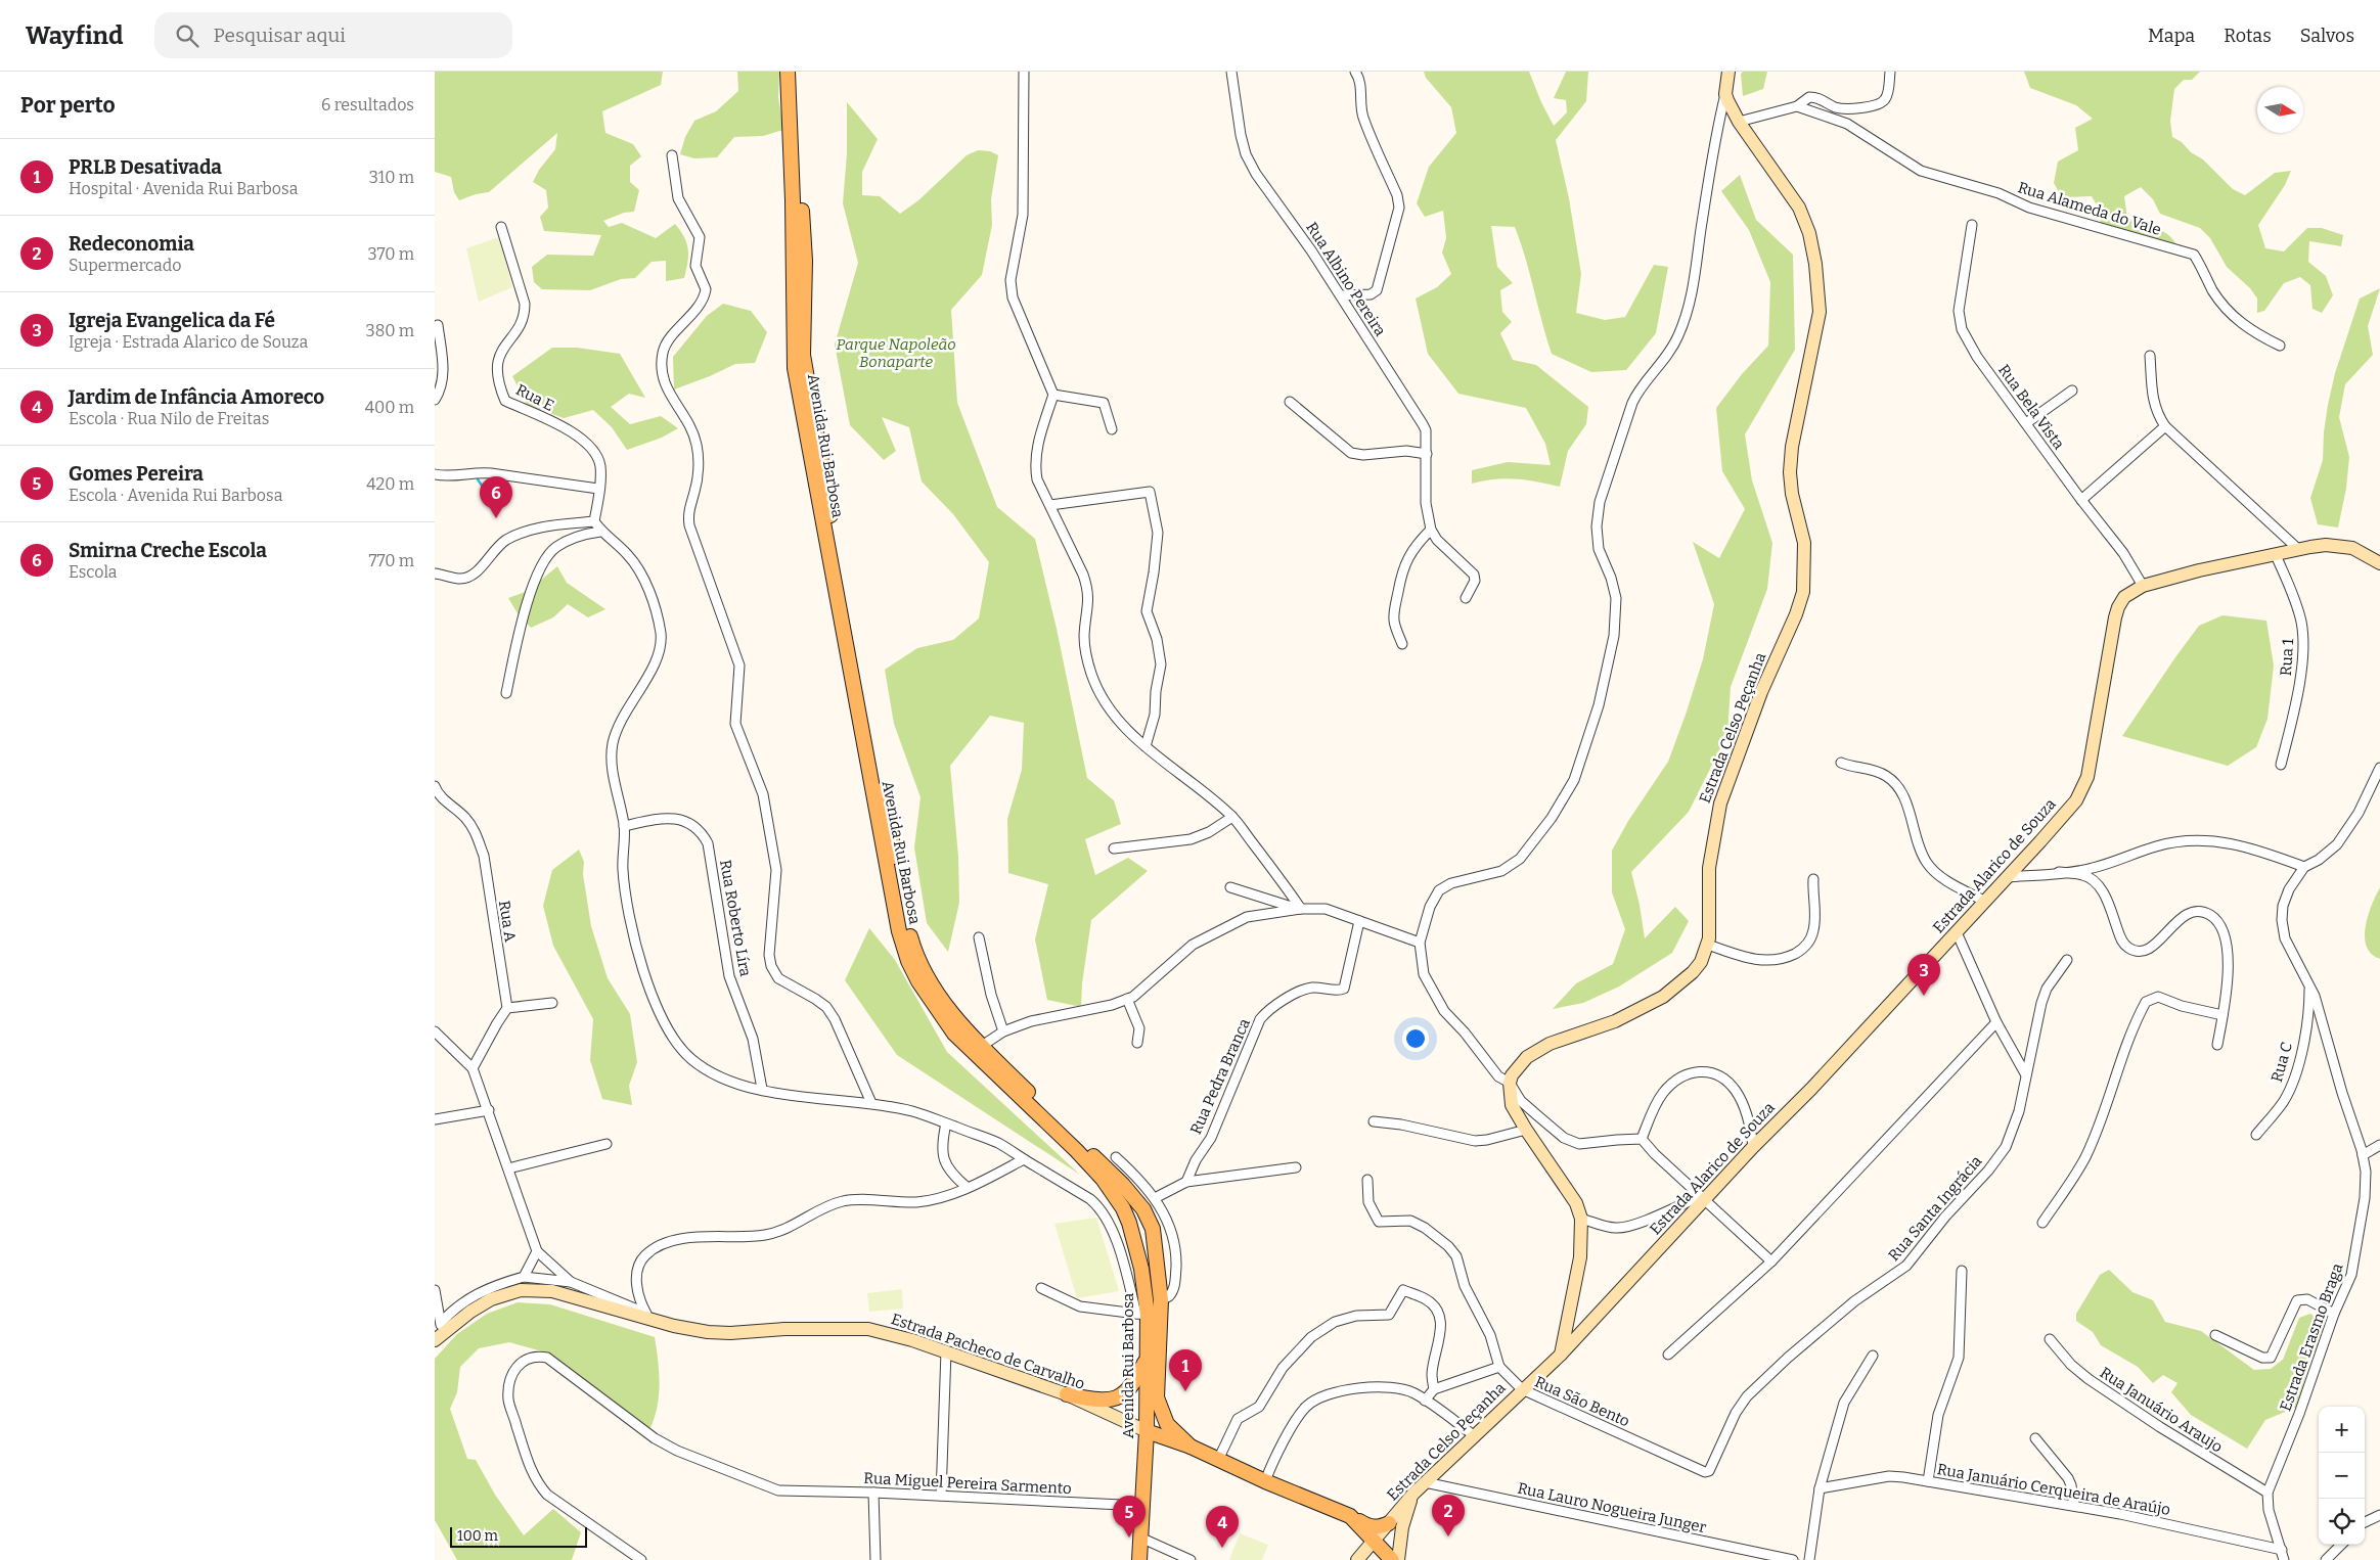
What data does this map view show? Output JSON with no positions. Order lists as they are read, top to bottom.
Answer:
{
  "streets": {
    "main road": [
      "Avenida Rui Barbosa",
      "Estrada Celso Peçanha",
      "Estrada Alarico de Souza",
      "Estrada Pacheco de Carvalho"
    ],
    "street": [
      "Rua Alameda do Vale",
      "Rua Albino Pereira",
      "Rua E",
      "Rua Bela Vista",
      "Rua 1",
      "Rua Roberto Líra",
      "Rua A",
      "Rua C",
      "Rua Pedra Branca",
      "Rua Santa Ingrácia",
      "Estrada Erasmo Braga",
      "Rua São Bento",
      "Rua Januário Araujo",
      "Rua Miguel Pereira Sarmento",
      "Rua Januário Cerqueira de Araújo",
      "Rua Lauro Nogueira Junger"
    ]
  },
  "crossings": [
    ["Rua Bela Vista", "Estrada Alarico de Souza"],
    ["Avenida Rui Barbosa", "Estrada Pacheco de Carvalho"],
    ["Avenida Rui Barbosa", "Rua Miguel Pereira Sarmento"],
    ["Rua 1", "Estrada Alarico de Souza"],
    ["Estrada Celso Peçanha", "Estrada Alarico de Souza"],
    ["Estrada Celso Peçanha", "Rua São Bento"],
    ["Estrada Celso Peçanha", "Rua Lauro Nogueira Junger"],
    ["Estrada Alarico de Souza", "Rua São Bento"],
    ["Rua C", "Estrada Erasmo Braga"],
    ["Rua Santa Ingrácia", "Rua São Bento"],
    ["Estrada Erasmo Braga", "Rua Januário Araujo"]
  ],
  "parks": ["Parque Napoleão Bonaparte"],
  "scale_bar": "100 m",
  "north": "right",
  "page": {
    "header": "Wayfind",
    "search": "Pesquisar aqui",
    "nav": ["Mapa", "Rotas", "Salvos"],
    "heading": ["Por perto", "6 resultados"],
    "list": [
      {
        "mark": "1",
        "name": "PRLB Desativada",
        "note": "Hospital · Avenida Rui Barbosa",
        "value": "310 m"
      },
      {
        "mark": "2",
        "name": "Redeconomia",
        "note": "Supermercado",
        "value": "370 m"
      },
      {
        "mark": "3",
        "name": "Igreja Evangelica da Fé",
        "note": "Igreja · Estrada Alarico de Souza",
        "value": "380 m"
      },
      {
        "mark": "4",
        "name": "Jardim de Infância Amoreco",
        "note": "Escola · Rua Nilo de Freitas",
        "value": "400 m"
      },
      {
        "mark": "5",
        "name": "Gomes Pereira",
        "note": "Escola · Avenida Rui Barbosa",
        "value": "420 m"
      },
      {
        "mark": "6",
        "name": "Smirna Creche Escola",
        "note": "Escola",
        "value": "770 m"
      }
    ],
    "pins": [
      "6",
      "3",
      "1",
      "2",
      "5",
      "4"
    ],
    "map_buttons": ["+", "−"],
    "scale": "100 m"
  }
}
